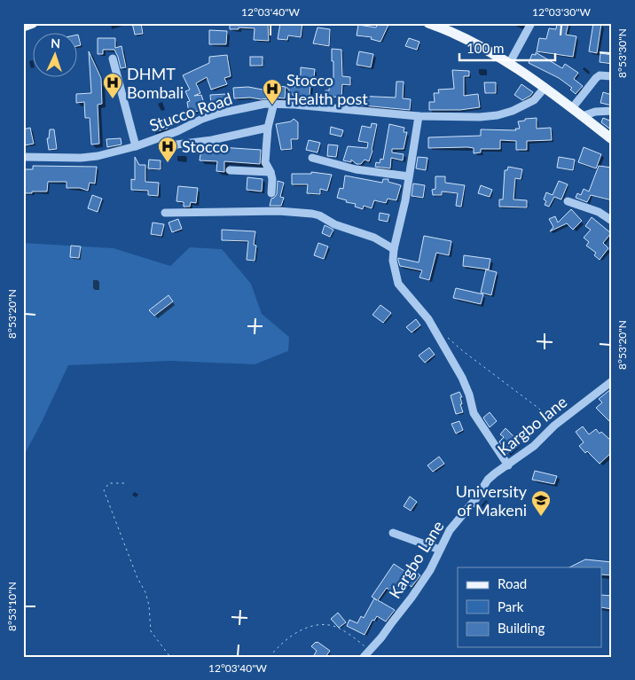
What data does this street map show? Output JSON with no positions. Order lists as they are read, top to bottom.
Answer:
{
  "streets": {
    "street": ["Stucco Road", "Kargbo lane", "Kargbo Lane"]
  },
  "crossings": [
    ["Kargbo lane", "Kargbo Lane"]
  ],
  "places": {
    "hospital": ["DHMT Bombali", "Stocco Health post", "Stocco"],
    "school or university": ["University of Makeni"]
  },
  "legend": ["Road", "Park", "Building"],
  "scale_bar": "100 m",
  "north": "top",
  "coordinates": [
    "12°03'40\"W",
    "12°03'30\"W",
    "8°53'30\"N",
    "8°53'20\"N",
    "8°53'10\"N"
  ]
}
